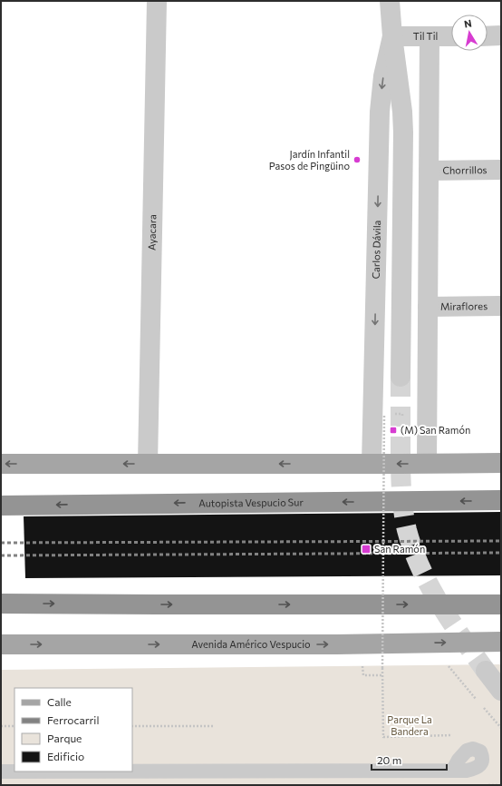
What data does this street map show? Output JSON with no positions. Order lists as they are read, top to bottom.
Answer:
{
  "streets": {
    "highway": ["Autopista Vespucio Sur"],
    "main road": ["Avenida Américo Vespucio"],
    "street": [
      "Til Til",
      "Chorrillos",
      "Ayacara",
      "Carlos Dávila",
      "Miraflores"
    ]
  },
  "crossings": [
    ["Til Til", "Carlos Dávila"]
  ],
  "one_way": ["Avenida Américo Vespucio"],
  "parks": ["Parque La Bandera"],
  "places": {
    "other": ["Jardín Infantil Pasos de Pingüino"],
    "transit": ["(M) San Ramón", "San Ramón"]
  },
  "legend": [
    "Calle",
    "Ferrocarril",
    "Parque",
    "Edificio"
  ],
  "scale_bar": "20 m",
  "north": "top"
}
